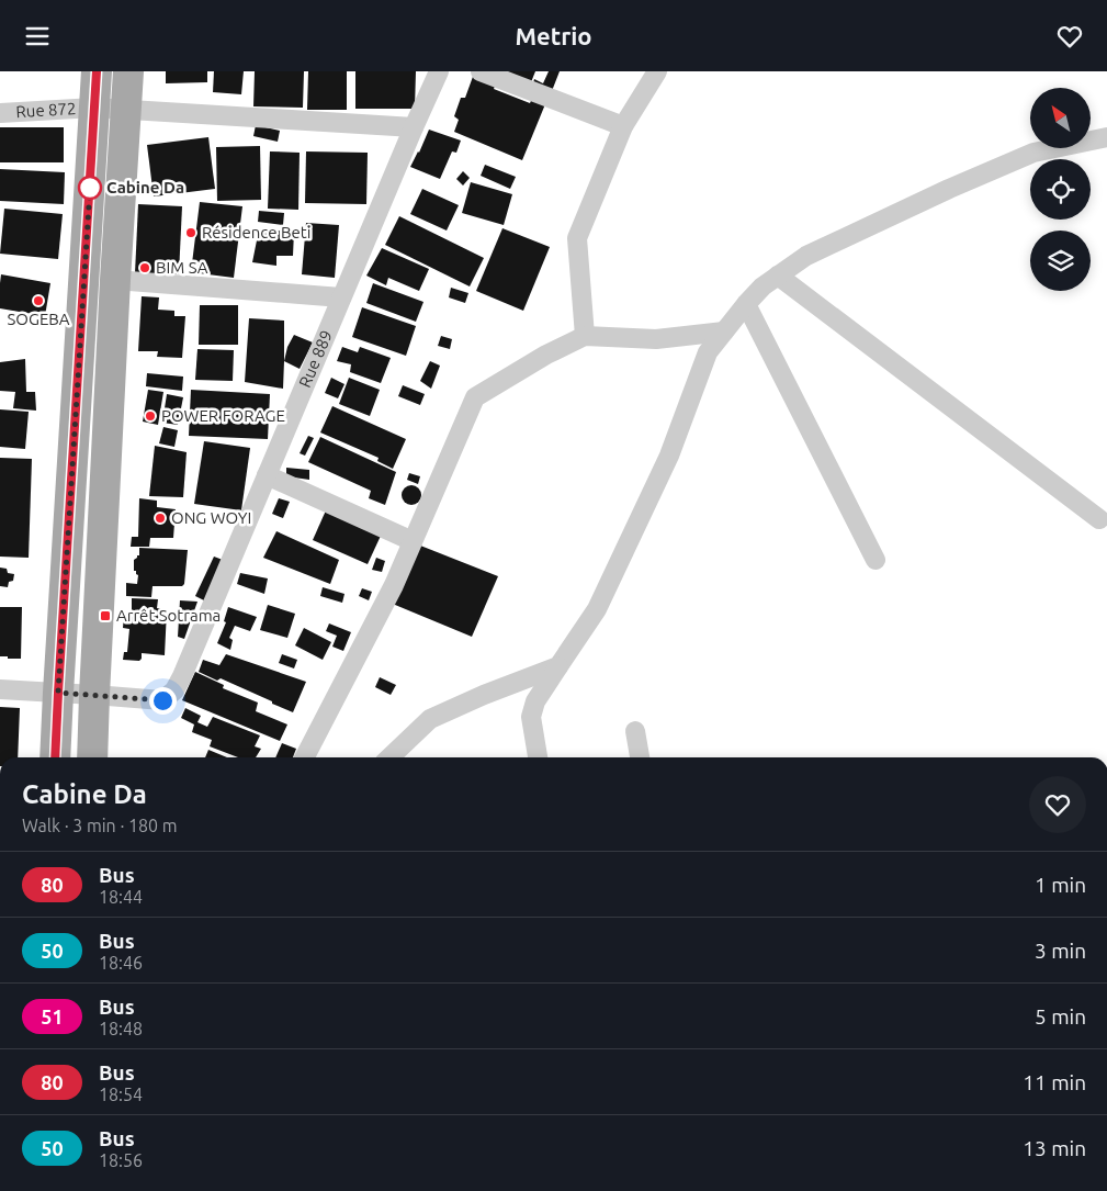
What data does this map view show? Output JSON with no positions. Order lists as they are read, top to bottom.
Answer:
{
  "streets": {
    "street": ["Rue 872", "Rue 889"]
  },
  "crossings": [
    ["Rue 872", "Rue 889"]
  ],
  "places": {
    "other": [
      "Cabine Da",
      "Résidence Beti",
      "BIM SA",
      "SOGEBA",
      "POWER FORAGE",
      "ONG WOYI"
    ],
    "transit": ["Arrêt Sotrama"]
  },
  "lines": ["bus line 80"],
  "north": "top left",
  "page": {
    "header": "Metrio",
    "heading": ["Cabine Da", "Walk · 3 min · 180 m"],
    "list": [
      {
        "mark": "80",
        "name": "Bus",
        "note": "18:44",
        "value": "1 min"
      },
      {
        "mark": "50",
        "name": "Bus",
        "note": "18:46",
        "value": "3 min"
      },
      {
        "mark": "51",
        "name": "Bus",
        "note": "18:48",
        "value": "5 min"
      },
      {
        "mark": "80",
        "name": "Bus",
        "note": "18:54",
        "value": "11 min"
      },
      {
        "mark": "50",
        "name": "Bus",
        "note": "18:56",
        "value": "13 min"
      }
    ]
  }
}
